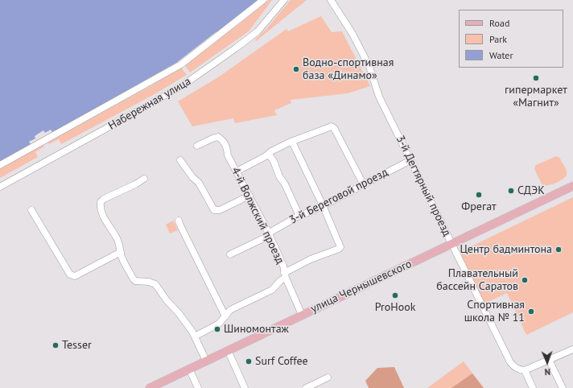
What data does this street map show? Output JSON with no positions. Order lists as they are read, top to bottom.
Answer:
{
  "streets": {
    "main road": ["улица Чернышевского"],
    "street": [
      "Набережная улица",
      "3-й Дегтярный проезд",
      "3-й Береговой проезд",
      "4-й Волжский проезд"
    ]
  },
  "crossings": [
    ["3-й Дегтярный проезд", "3-й Береговой проезд"],
    ["3-й Дегтярный проезд", "улица Чернышевского"],
    ["3-й Береговой проезд", "4-й Волжский проезд"],
    ["4-й Волжский проезд", "улица Чернышевского"]
  ],
  "places": [
    "Водно-спортивная база «Динамо»",
    "гипермаркет «Магнит»",
    "СДЭК",
    "Фрегат",
    "Центр бадминтона",
    "Плавательный бассейн Саратов",
    "ProHook",
    "Спортивная школа № 11",
    "Шиномонтаж",
    "Tesser",
    "Surf Coffee"
  ],
  "legend": ["Road", "Park", "Water"],
  "north": "bottom"
}
